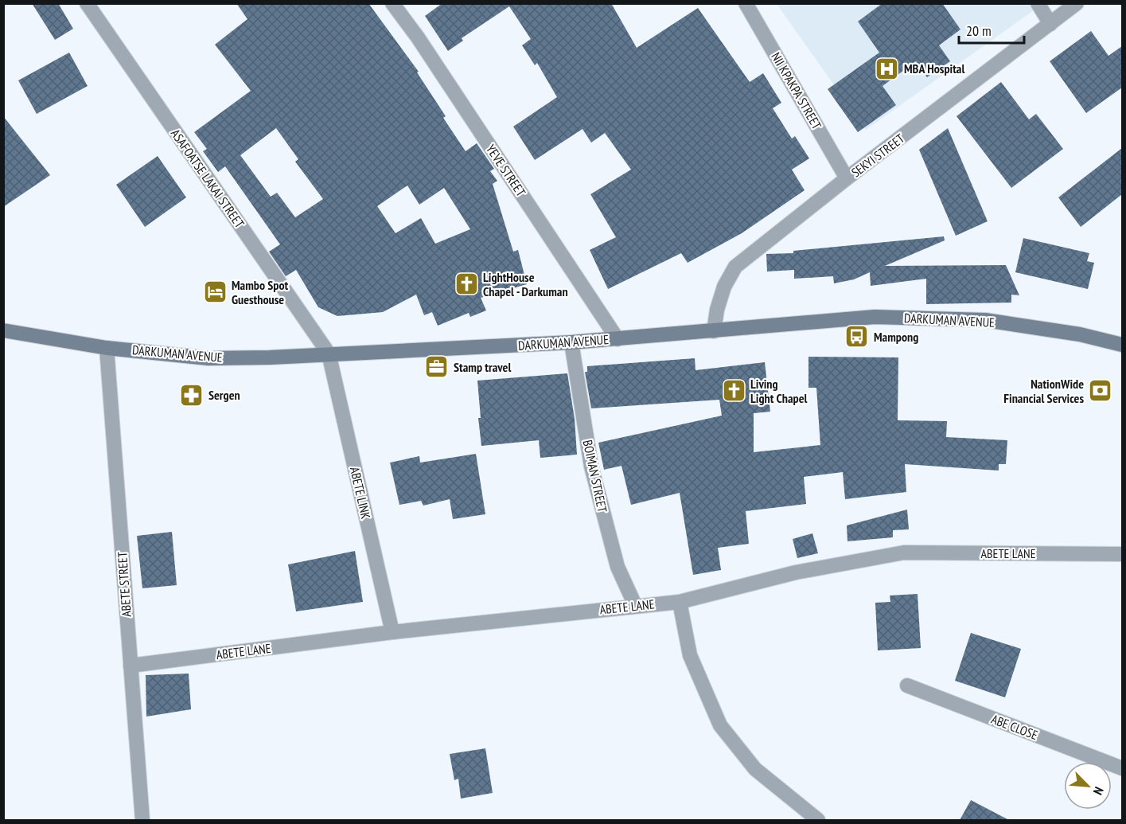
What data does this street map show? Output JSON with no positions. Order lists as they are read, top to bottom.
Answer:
{
  "streets": {
    "street": [
      "NII KPAKPA STREET",
      "SEKYI STREET",
      "YEVE STREET",
      "ASAFOATSE LAKAI STREET",
      "DARKUMAN AVENUE",
      "BOIMAN STREET",
      "ABETE LINK",
      "ABETE LANE",
      "ABETE STREET",
      "ABE CLOSE"
    ]
  },
  "crossings": [
    ["NII KPAKPA STREET", "SEKYI STREET"],
    ["SEKYI STREET", "DARKUMAN AVENUE"],
    ["YEVE STREET", "DARKUMAN AVENUE"],
    ["ASAFOATSE LAKAI STREET", "DARKUMAN AVENUE"],
    ["ASAFOATSE LAKAI STREET", "ABETE LINK"],
    ["DARKUMAN AVENUE", "BOIMAN STREET"],
    ["DARKUMAN AVENUE", "ABETE LINK"],
    ["DARKUMAN AVENUE", "ABETE STREET"],
    ["BOIMAN STREET", "ABETE LANE"],
    ["ABETE LINK", "ABETE LANE"],
    ["ABETE LANE", "ABETE STREET"]
  ],
  "places": {
    "hospital": ["MBA Hospital"],
    "church": ["LightHouse Chapel - Darkuman", "Living Light Chapel"],
    "hotel": ["Mambo Spot Guesthouse"],
    "bus stop": ["Mampong"],
    "office": ["Stamp travel"],
    "bank": ["NationWide Financial Services"],
    "pharmacy": ["Sergen"]
  },
  "scale_bar": "20 m",
  "north": "bottom right"
}
